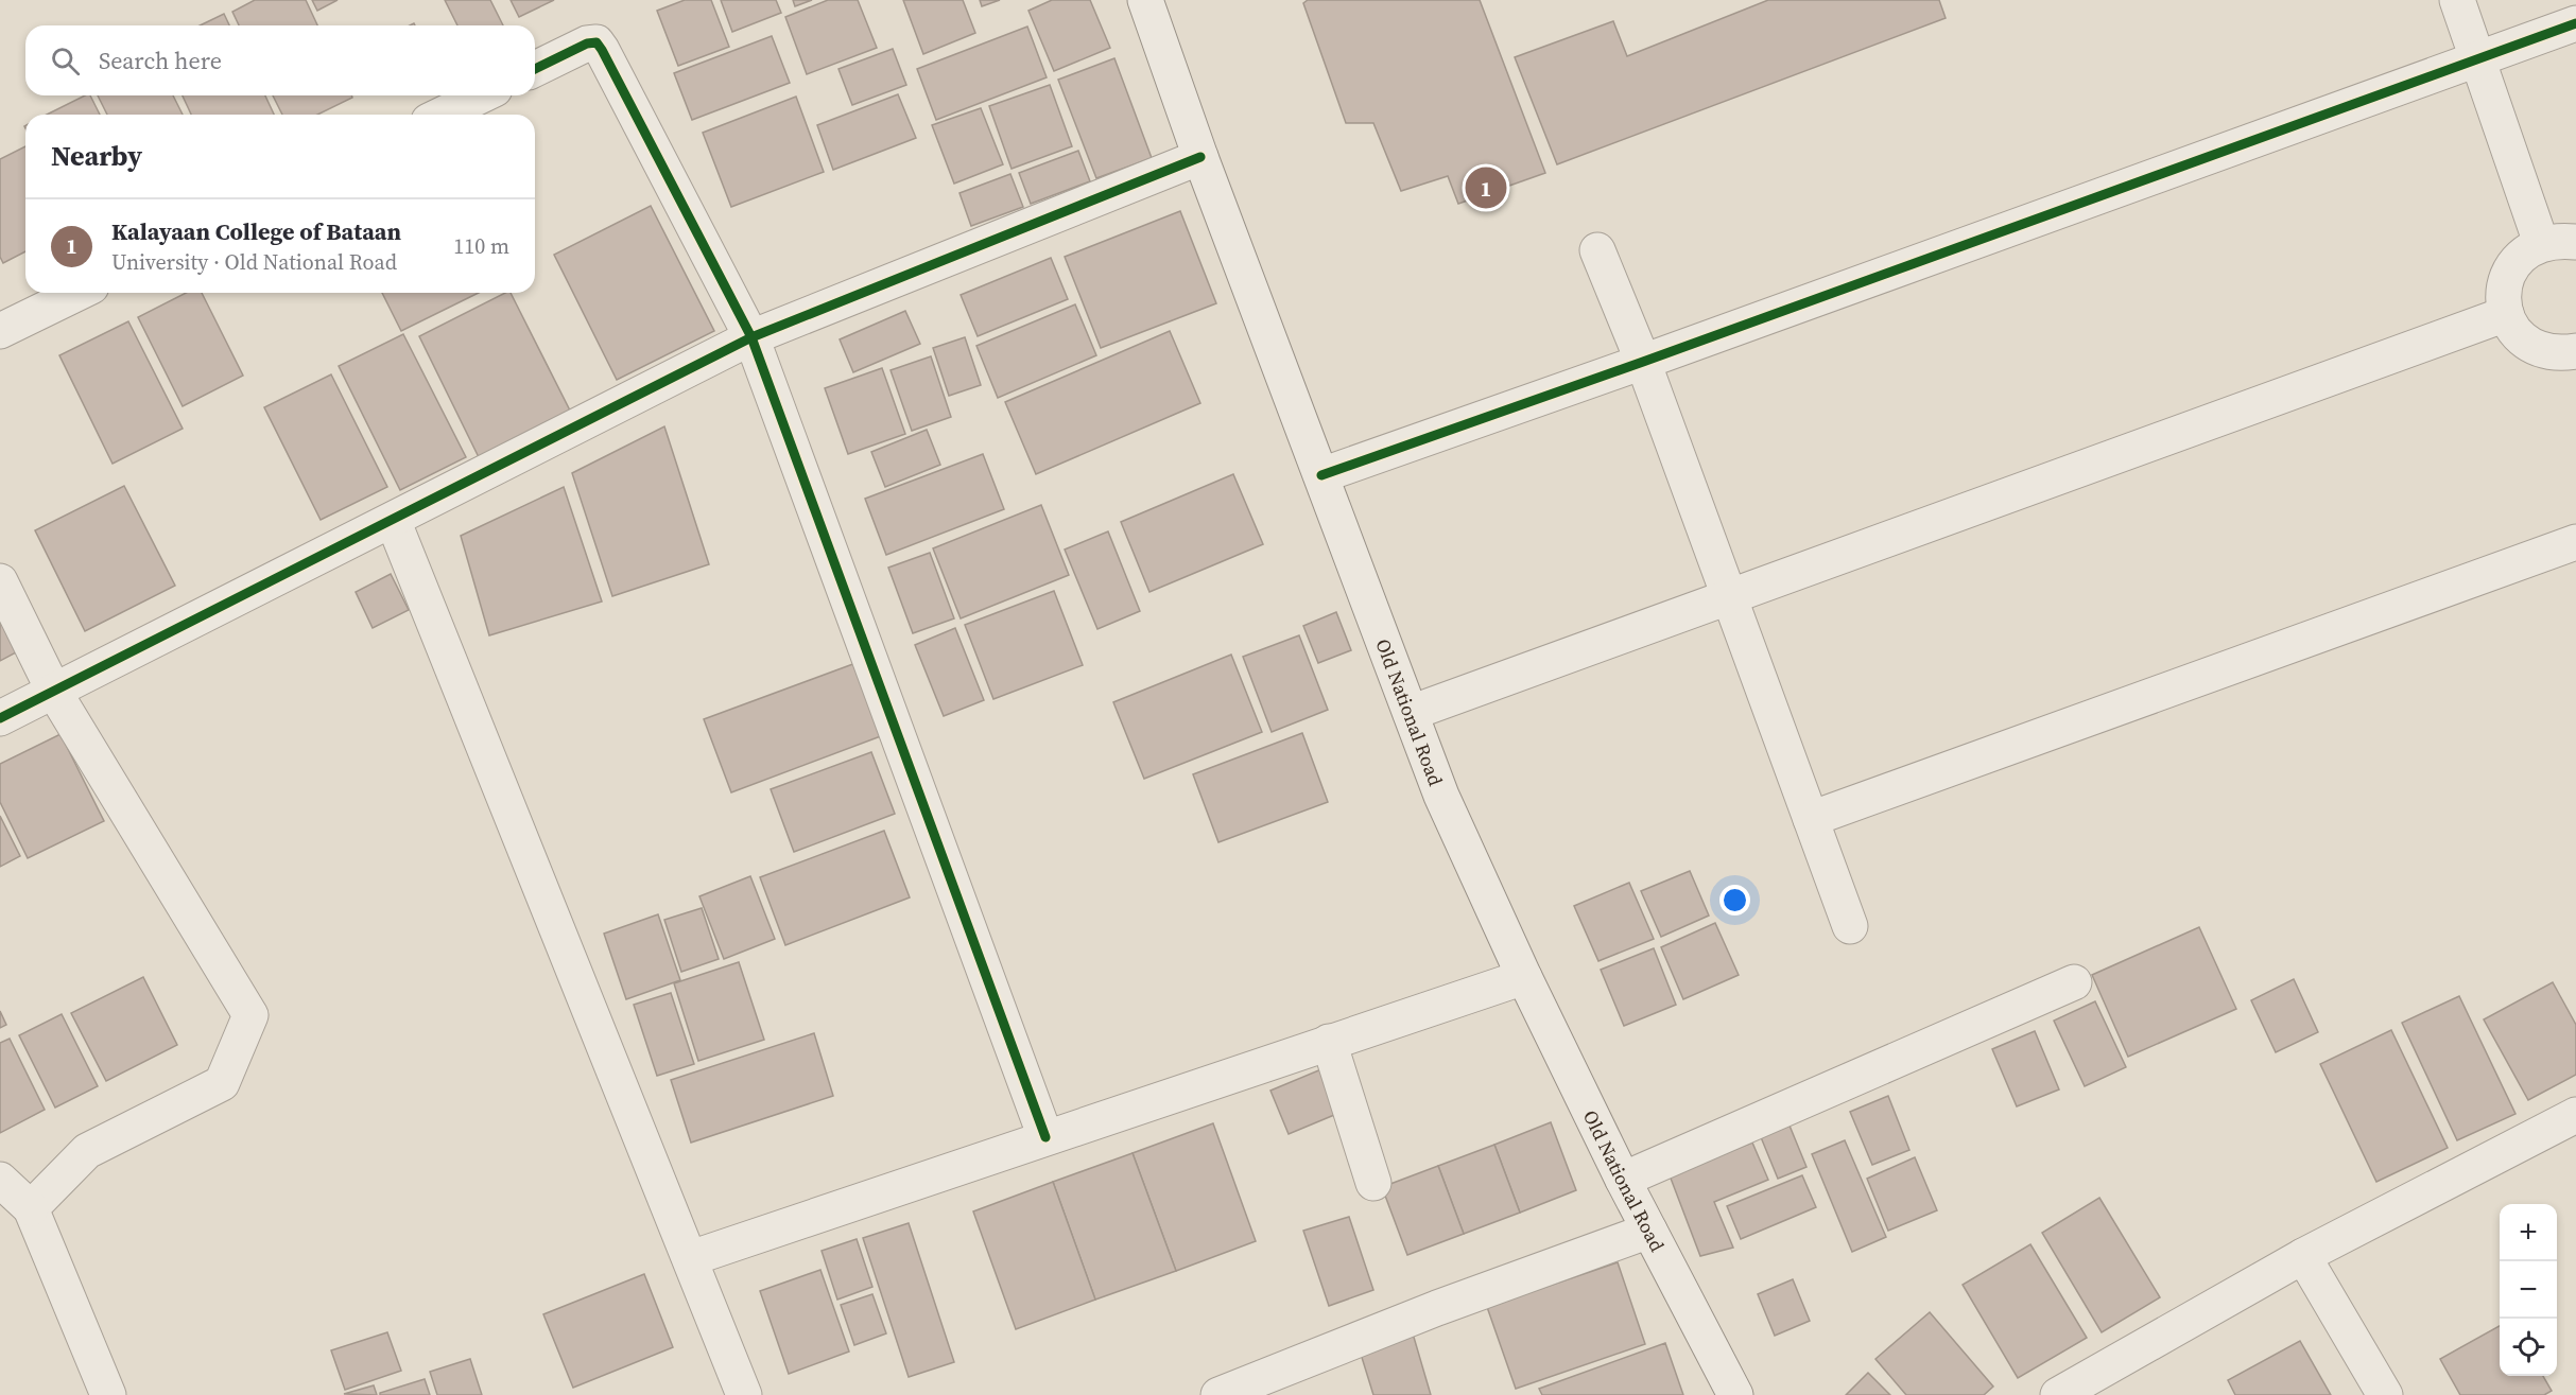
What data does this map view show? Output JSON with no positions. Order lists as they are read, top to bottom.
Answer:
{
  "streets": {
    "street": ["Old National Road"]
  },
  "page": {
    "search": "Search here",
    "heading": "Nearby",
    "pins": "1",
    "list": [
      {
        "mark": "1",
        "name": "Kalayaan College of Bataan",
        "note": "University · Old National Road",
        "value": "110 m"
      }
    ],
    "map_buttons": ["+", "−"]
  }
}
